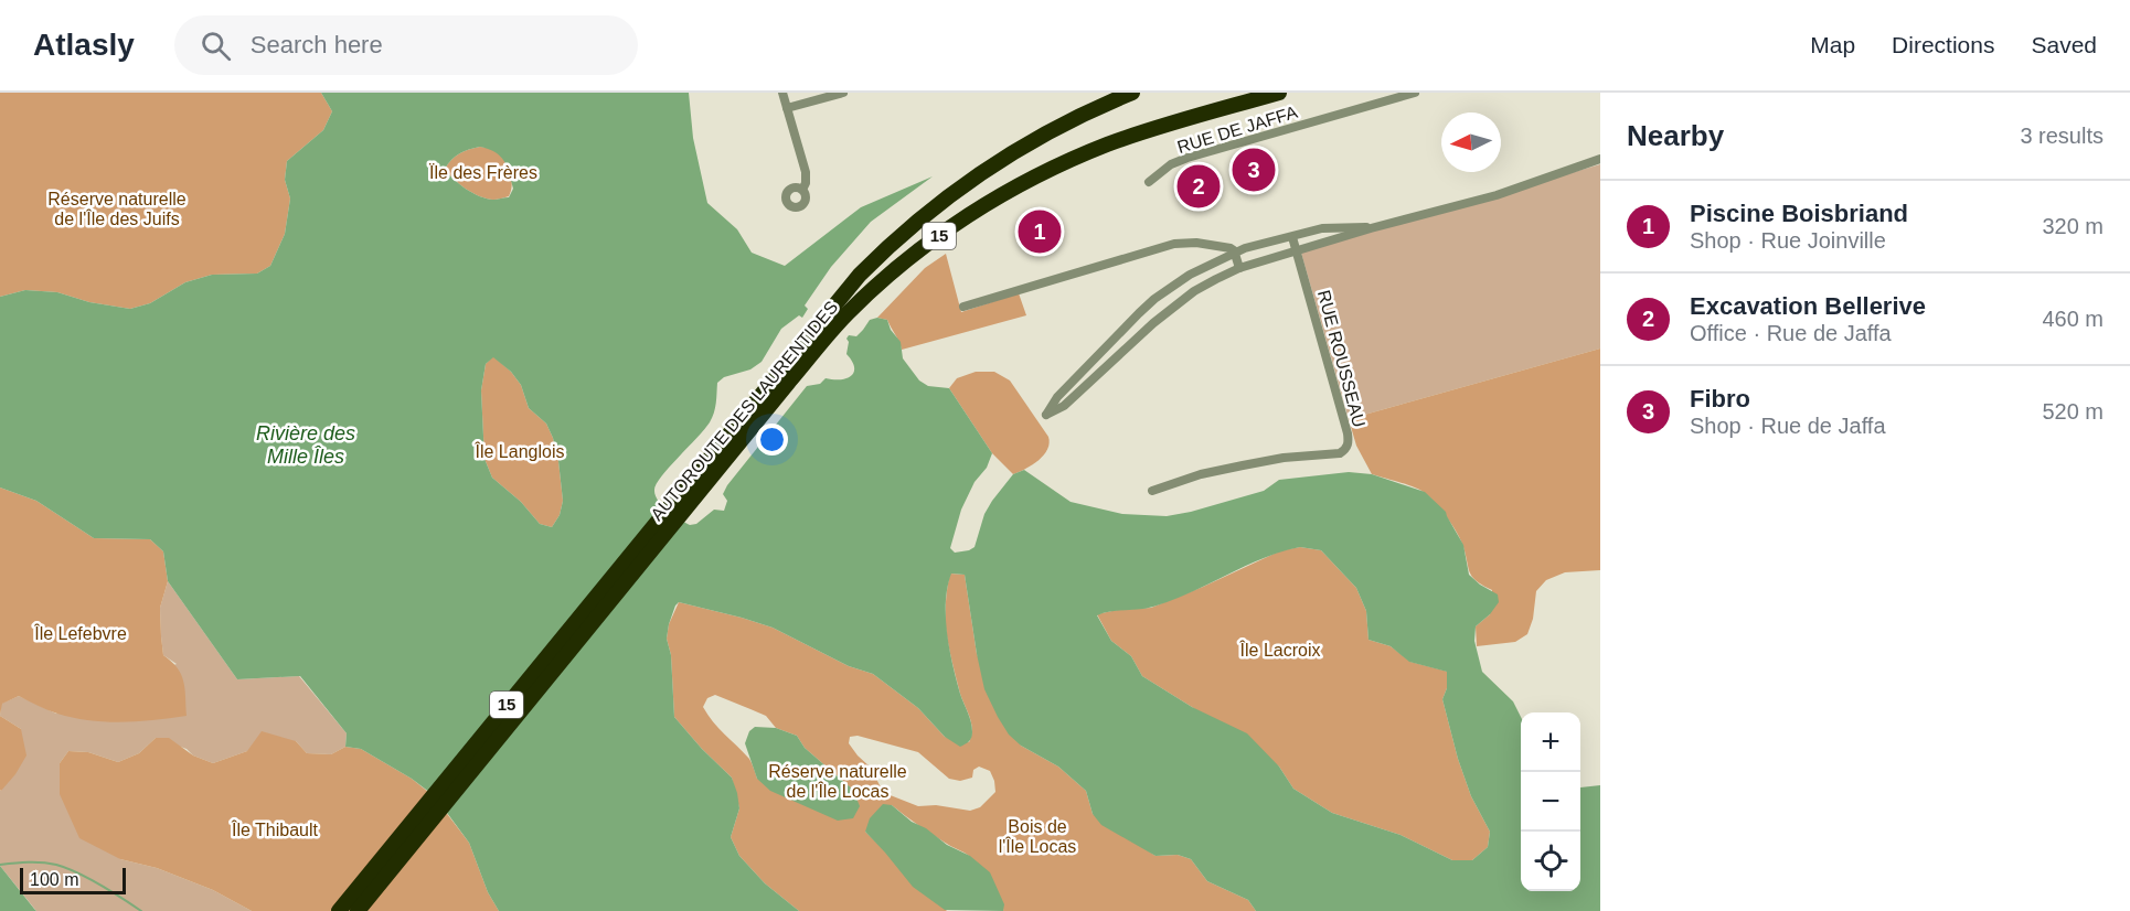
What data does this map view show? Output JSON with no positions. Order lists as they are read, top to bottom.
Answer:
{
  "streets": {
    "highway": ["15", "AUTOROUTE DES LAURENTIDES"],
    "street": ["RUE DE JAFFA", "RUE ROUSSEAU"]
  },
  "water": ["Rivière des Mille Îles"],
  "parks": [
    "Ïle des Frères",
    "Réserve naturelle de l'Île des Juifs",
    "Île Langlois",
    "Île Lefebvre",
    "Île Lacroix",
    "Réserve naturelle de l'Île Locas",
    "Bois de l'Île Locas",
    "Île Thibault"
  ],
  "scale_bar": "100 m",
  "north": "left",
  "page": {
    "header": "Atlasly",
    "search": "Search here",
    "nav": ["Map", "Directions", "Saved"],
    "heading": ["Nearby", "3 results"],
    "pins": ["3", "2", "1"],
    "list": [
      {
        "mark": "1",
        "name": "Piscine Boisbriand",
        "note": "Shop · Rue Joinville",
        "value": "320 m"
      },
      {
        "mark": "2",
        "name": "Excavation Bellerive",
        "note": "Office · Rue de Jaffa",
        "value": "460 m"
      },
      {
        "mark": "3",
        "name": "Fibro",
        "note": "Shop · Rue de Jaffa",
        "value": "520 m"
      }
    ],
    "map_buttons": ["+", "−"],
    "scale": "100 m"
  }
}
